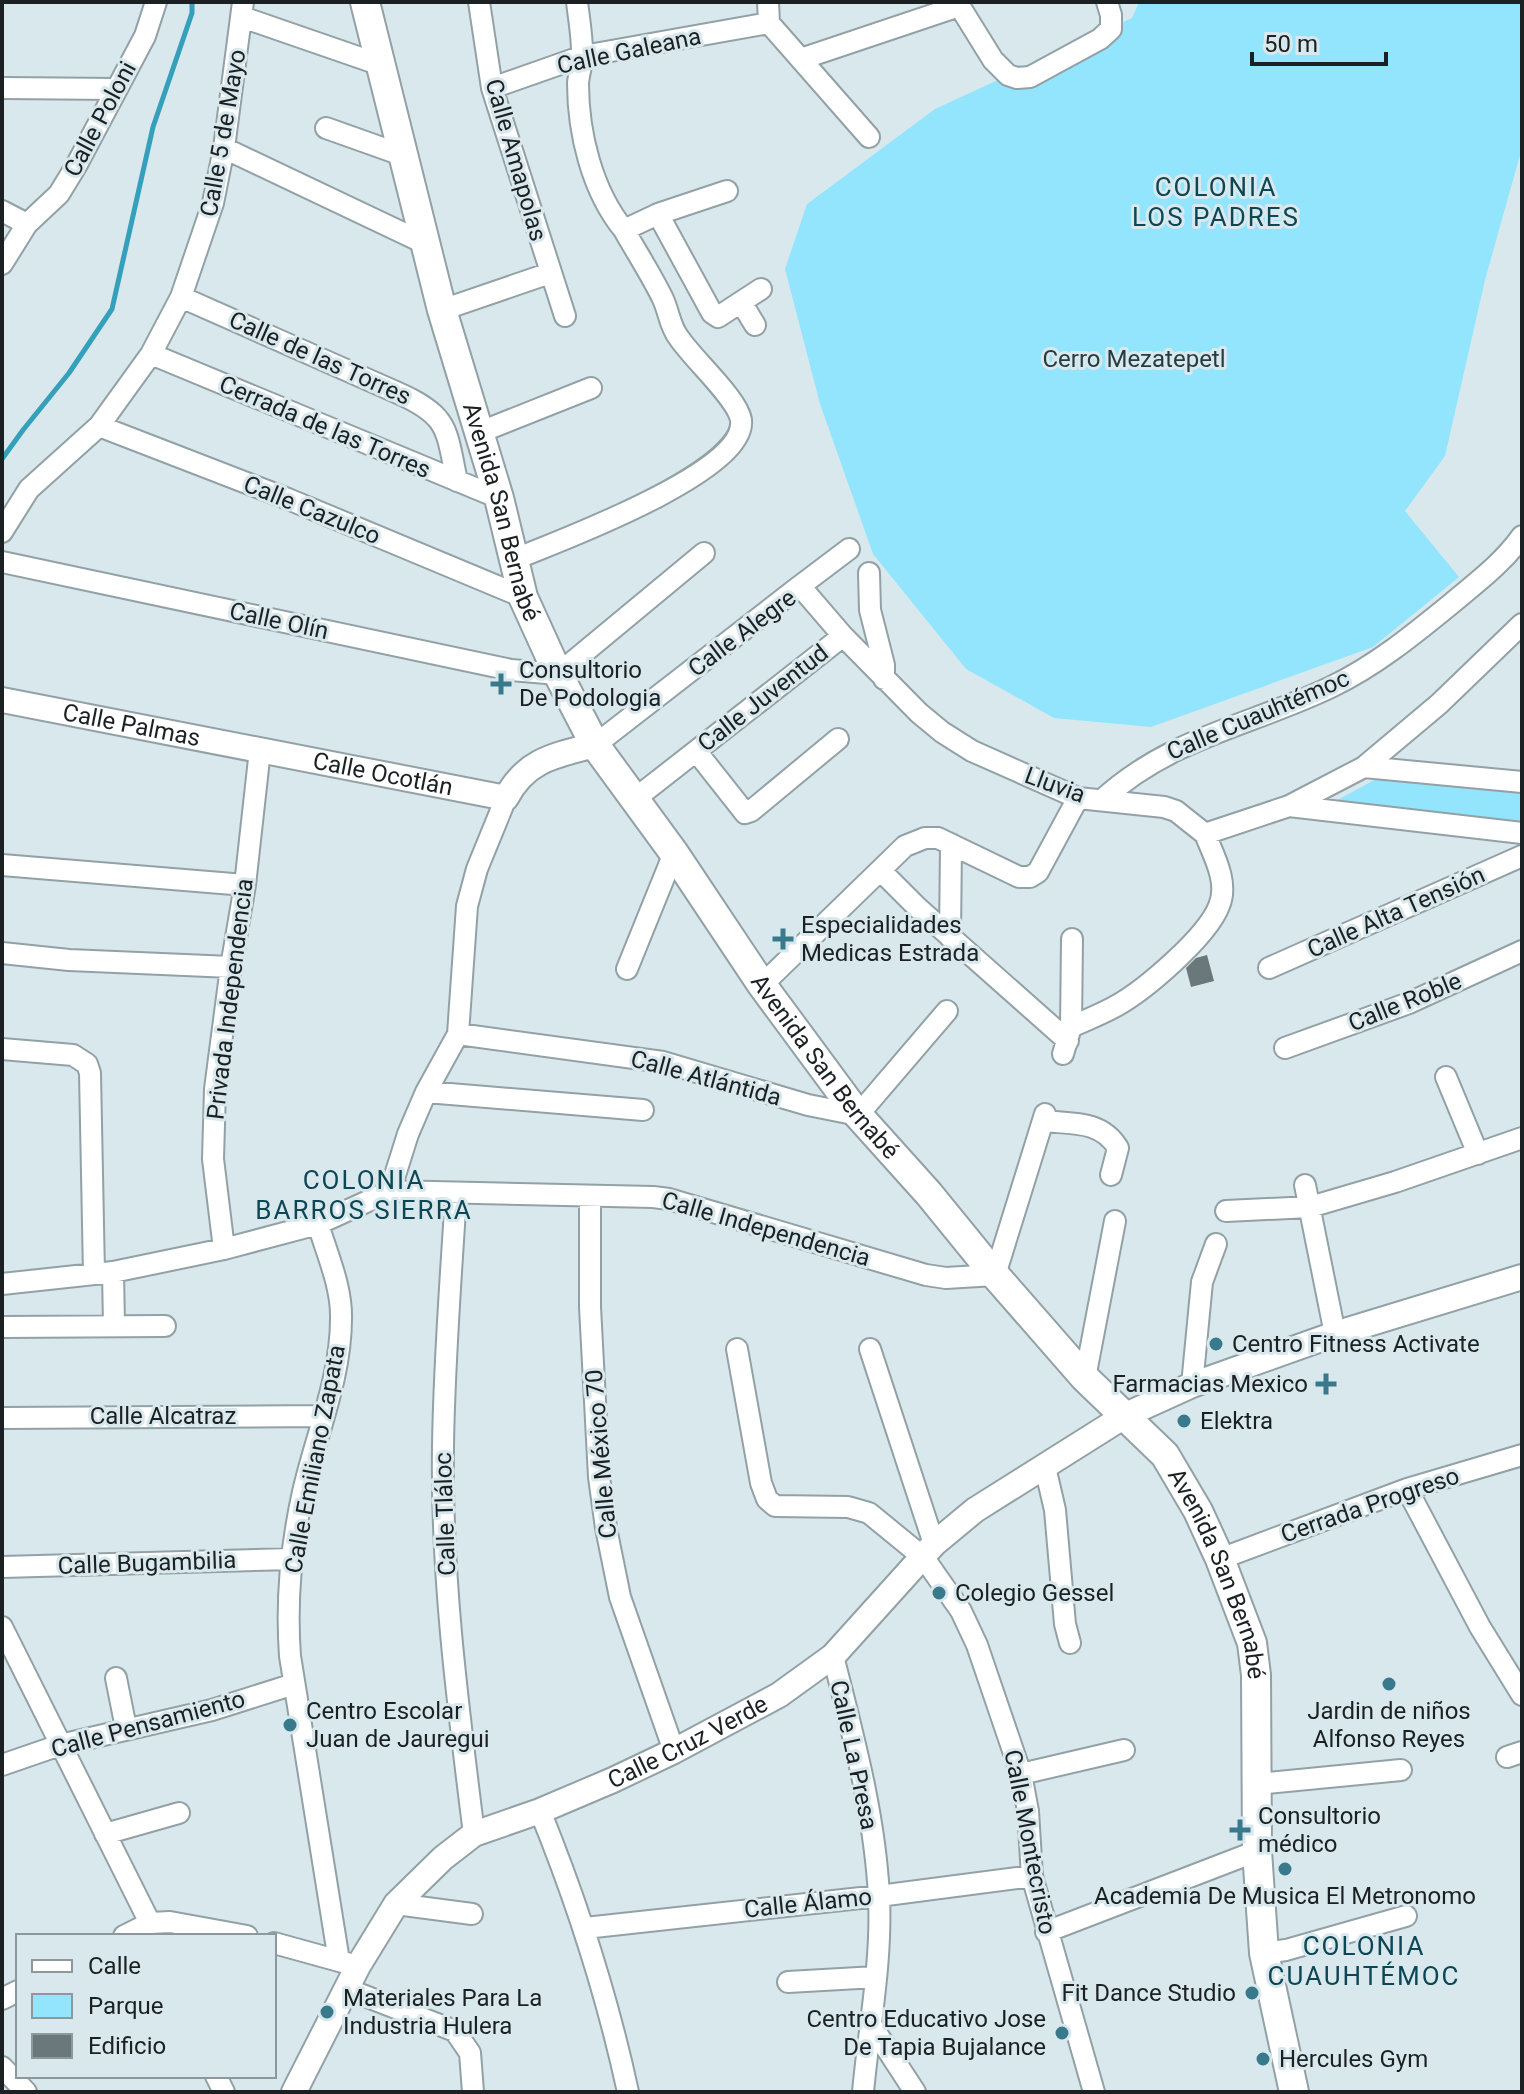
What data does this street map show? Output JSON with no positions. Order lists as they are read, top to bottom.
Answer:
{
  "streets": {
    "main road": ["Avenida San Bernabé"],
    "street": [
      "Calle Galeana",
      "Calle Poloni",
      "Calle 5 de Mayo",
      "Calle Amapolas",
      "Calle de las Torres",
      "Cerrada de las Torres",
      "Calle Cazulco",
      "Calle Olín",
      "Calle Alegre",
      "Calle Juventud",
      "Calle Cuauhtémoc",
      "Calle Palmas",
      "Calle Ocotlán",
      "Lluvia",
      "Calle Alta Tensión",
      "Privada Independencia",
      "Calle Roble",
      "Calle Atlántida",
      "Calle Independencia",
      "Calle Alcatraz",
      "Calle México 70",
      "Calle Emiliano Zapata",
      "Cerrada Progreso",
      "Calle Tláloc",
      "Calle Bugambilia",
      "Calle Pensamiento",
      "Calle Cruz Verde",
      "Calle La Presa",
      "Calle Montecristo",
      "Calle Álamo"
    ]
  },
  "crossings": [
    ["Calle Galeana", "Calle Amapolas"],
    ["Calle 5 de Mayo", "Calle de las Torres"],
    ["Calle 5 de Mayo", "Cerrada de las Torres"],
    ["Calle 5 de Mayo", "Calle Cazulco"],
    ["Calle de las Torres", "Cerrada de las Torres"],
    ["Cerrada de las Torres", "Avenida San Bernabé"],
    ["Calle Cazulco", "Avenida San Bernabé"],
    ["Avenida San Bernabé", "Calle Olín"],
    ["Avenida San Bernabé", "Calle Alegre"],
    ["Avenida San Bernabé", "Calle Juventud"],
    ["Avenida San Bernabé", "Calle Atlántida"],
    ["Avenida San Bernabé", "Calle Independencia"],
    ["Avenida San Bernabé", "Cerrada Progreso"],
    ["Avenida San Bernabé", "Calle Cruz Verde"],
    ["Calle Alegre", "Calle Juventud"],
    ["Calle Juventud", "Lluvia"],
    ["Calle Cuauhtémoc", "Lluvia"],
    ["Calle Palmas", "Calle Ocotlán"],
    ["Calle Palmas", "Privada Independencia"],
    ["Calle Ocotlán", "Privada Independencia"],
    ["Calle Independencia", "Calle México 70"],
    ["Calle Independencia", "Calle Tláloc"],
    ["Calle Alcatraz", "Calle Emiliano Zapata"],
    ["Calle México 70", "Calle Cruz Verde"],
    ["Calle Emiliano Zapata", "Calle Bugambilia"],
    ["Calle Emiliano Zapata", "Calle Pensamiento"],
    ["Calle Emiliano Zapata", "Calle Cruz Verde"],
    ["Calle Tláloc", "Calle Cruz Verde"],
    ["Calle Cruz Verde", "Calle La Presa"],
    ["Calle Cruz Verde", "Calle Montecristo"],
    ["Calle La Presa", "Calle Álamo"],
    ["Calle Montecristo", "Calle Álamo"]
  ],
  "districts": ["COLONIA LOS PADRES", "COLONIA BARROS SIERRA", "COLONIA CUAUHTÉMOC"],
  "parks": ["Cerro Mezatepetl"],
  "places": {
    "health": [
      "Consultorio De Podologia",
      "Especialidades Medicas Estrada",
      "Farmacias Mexico",
      "Consultorio médico"
    ],
    "other": [
      "Centro Fitness Activate",
      "Elektra",
      "Colegio Gessel",
      "Jardin de niños Alfonso Reyes",
      "Centro Escolar Juan de Jauregui",
      "Academia De Musica El Metronomo",
      "Fit Dance Studio",
      "Materiales Para La Industria Hulera",
      "Centro Educativo Jose De Tapia Bujalance",
      "Hercules Gym"
    ]
  },
  "legend": ["Calle", "Parque", "Edificio"],
  "scale_bar": "50 m"
}
